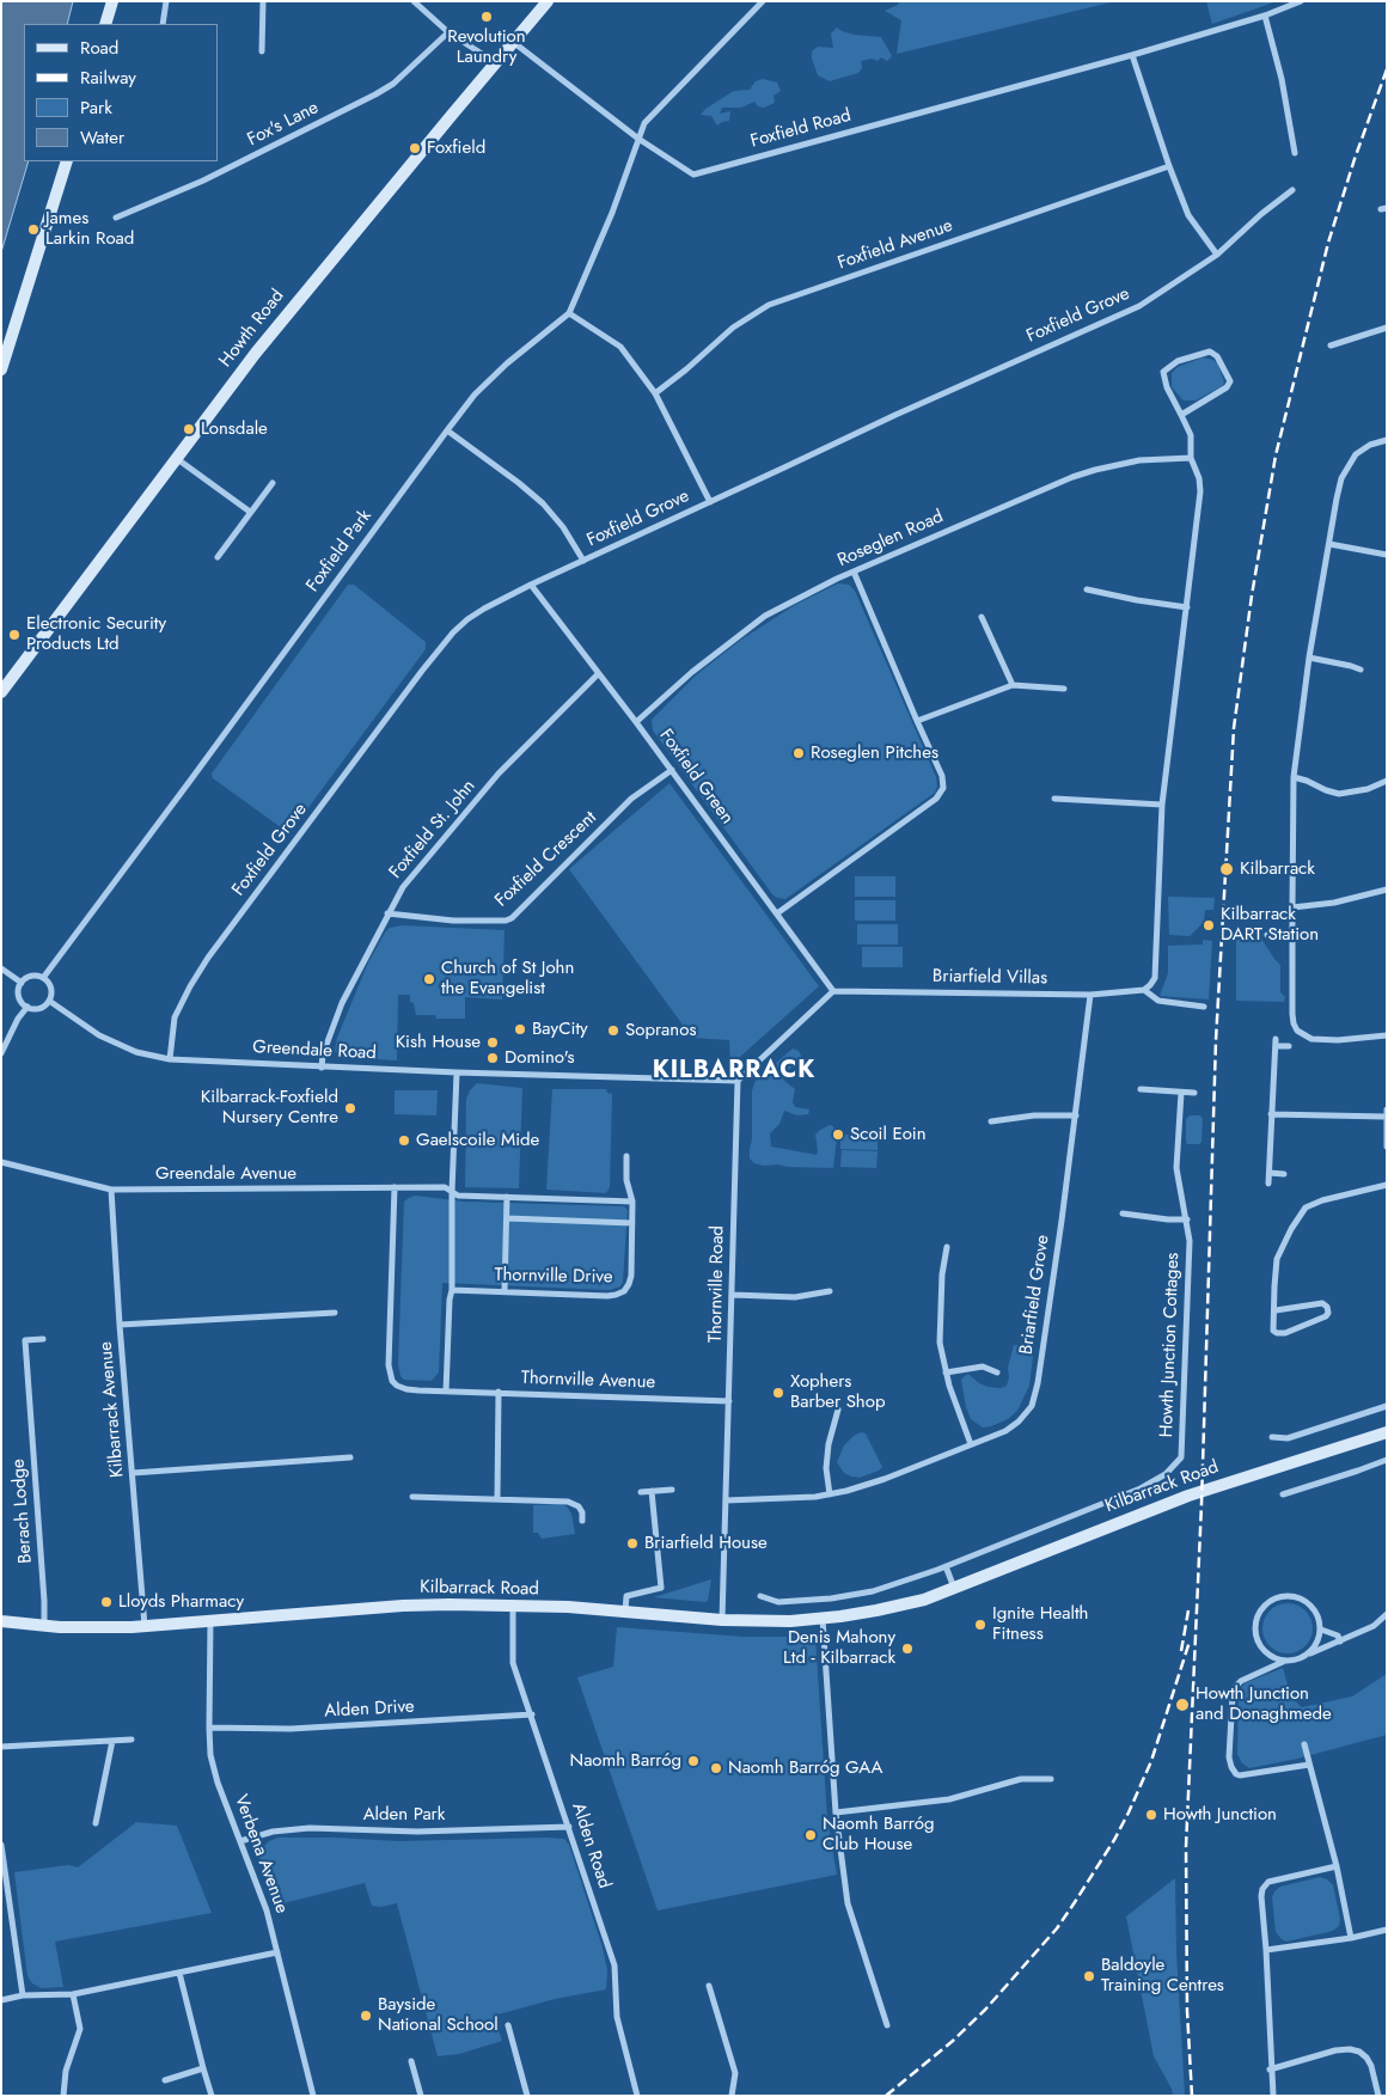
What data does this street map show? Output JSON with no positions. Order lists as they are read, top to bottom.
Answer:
{
  "streets": {
    "main road": ["Howth Road", "Kilbarrack Road"],
    "street": [
      "Fox's Lane",
      "Foxfield Road",
      "Foxfield Avenue",
      "Foxfield Grove",
      "Roseglen Road",
      "Foxfield Park",
      "Foxfield Green",
      "Foxfield St. John",
      "Foxfield Crescent",
      "Briarfield Villas",
      "Greendale Road",
      "Greendale Avenue",
      "Thornville Drive",
      "Thornville Road",
      "Briarfield Grove",
      "Howth Junction Cottages",
      "Thornville Avenue",
      "Kilbarrack Avenue",
      "Berach Lodge",
      "Alden Drive",
      "Alden Park",
      "Alden Road",
      "Verbena Avenue"
    ]
  },
  "crossings": [
    ["Foxfield Road", "Howth Road"],
    ["Foxfield Road", "Foxfield Park"],
    ["Foxfield Grove", "Foxfield Green"],
    ["Foxfield Grove", "Greendale Road"],
    ["Roseglen Road", "Foxfield Green"],
    ["Foxfield Park", "Greendale Road"],
    ["Foxfield Green", "Foxfield St. John"],
    ["Foxfield Green", "Foxfield Crescent"],
    ["Foxfield Green", "Briarfield Villas"],
    ["Foxfield St. John", "Foxfield Crescent"],
    ["Foxfield St. John", "Greendale Road"],
    ["Briarfield Villas", "Briarfield Grove"],
    ["Greendale Road", "Thornville Road"],
    ["Greendale Avenue", "Thornville Drive"],
    ["Greendale Avenue", "Thornville Avenue"],
    ["Greendale Avenue", "Kilbarrack Avenue"],
    ["Thornville Road", "Briarfield Grove"],
    ["Thornville Road", "Thornville Avenue"],
    ["Thornville Road", "Kilbarrack Road"],
    ["Howth Junction Cottages", "Kilbarrack Road"],
    ["Kilbarrack Avenue", "Kilbarrack Road"],
    ["Kilbarrack Road", "Berach Lodge"],
    ["Kilbarrack Road", "Alden Road"],
    ["Kilbarrack Road", "Verbena Avenue"],
    ["Alden Drive", "Alden Road"],
    ["Alden Drive", "Verbena Avenue"],
    ["Alden Park", "Alden Road"],
    ["Alden Park", "Verbena Avenue"]
  ],
  "districts": ["KILBARRACK"],
  "places": [
    "Revolution Laundry",
    "Foxfield",
    "James Larkin Road",
    "Lonsdale",
    "Electronic Security Products Ltd",
    "Roseglen Pitches",
    "Kilbarrack",
    "Kilbarrack DART Station",
    "Church of St John the Evangelist",
    "BayCity",
    "Sopranos",
    "Kish House",
    "Domino's",
    "Kilbarrack-Foxfield Nursery Centre",
    "Scoil Eoin",
    "Gaelscoile Mide",
    "Xophers Barber Shop",
    "Briarfield House",
    "Lloyds Pharmacy",
    "Ignite Health Fitness",
    "Denis Mahony Ltd - Kilbarrack",
    "Howth Junction and Donaghmede",
    "Naomh Barróg",
    "Naomh Barróg GAA",
    "Howth Junction",
    "Naomh Barróg Club House",
    "Baldoyle Training Centres",
    "Bayside National School"
  ],
  "legend": [
    "Road",
    "Railway",
    "Park",
    "Water"
  ]
}
